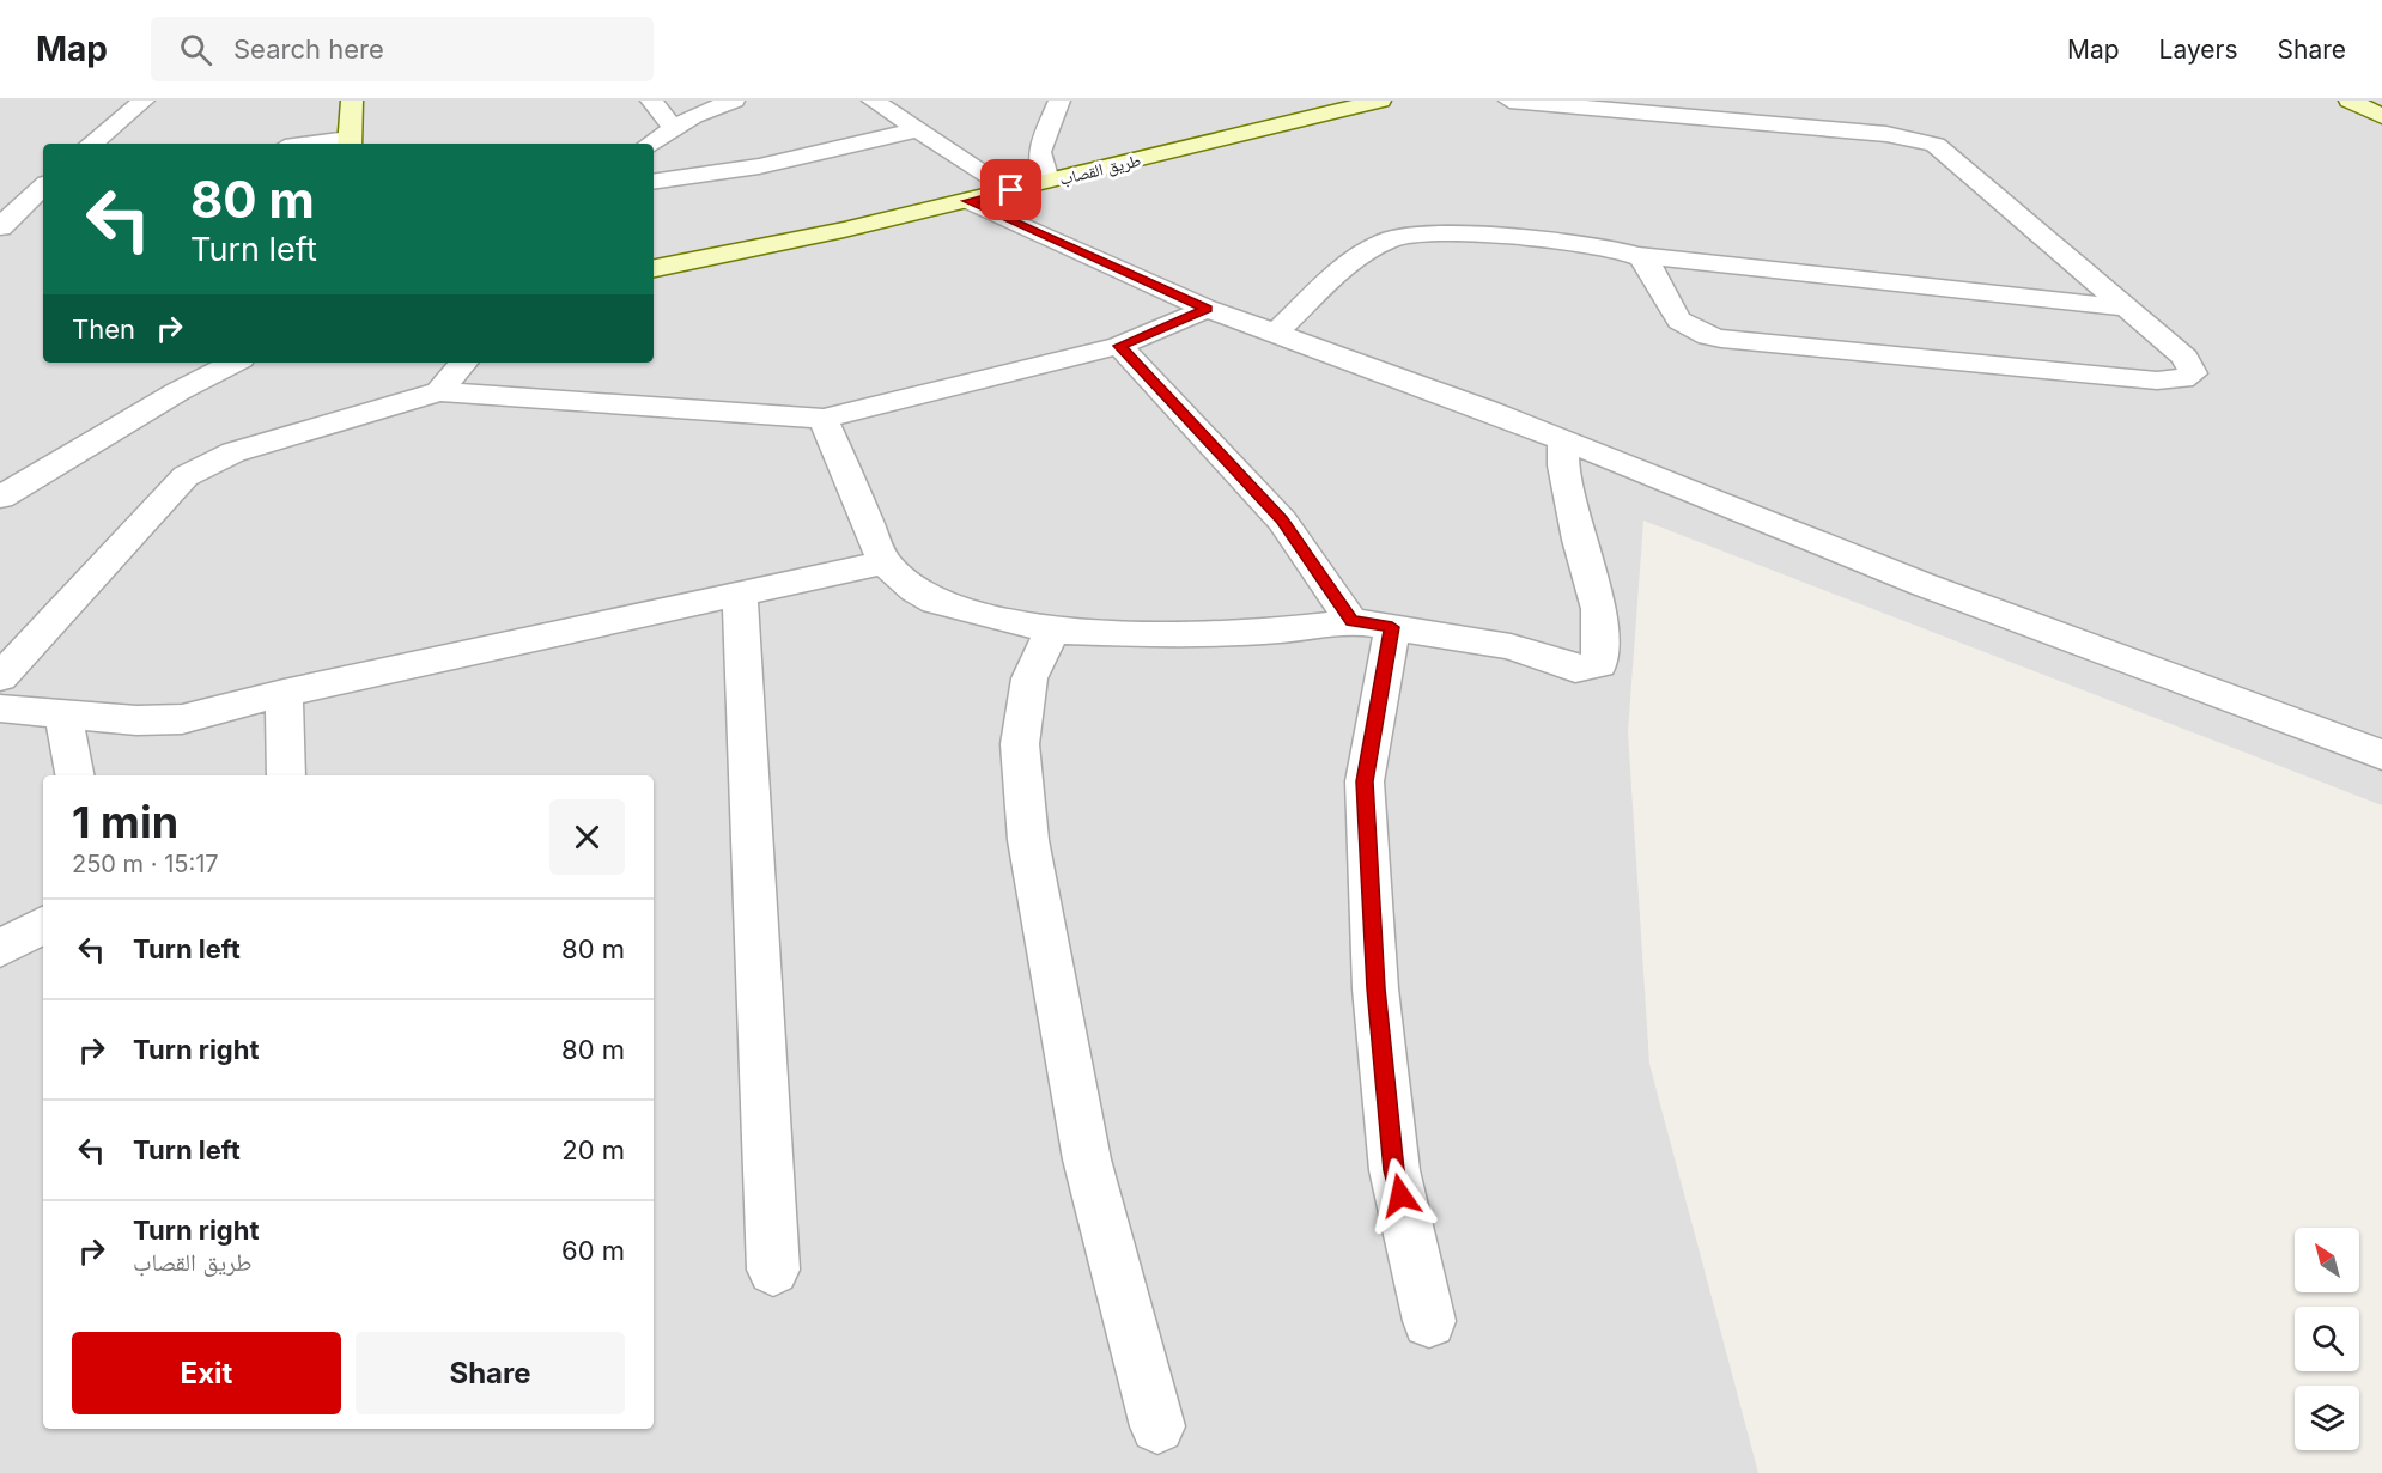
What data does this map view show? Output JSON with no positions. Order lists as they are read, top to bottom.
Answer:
{
  "streets": {
    "main road": ["طريق القصاب"]
  },
  "north": "top left",
  "page": {
    "header": "Map",
    "search": "Search here",
    "nav": ["Map", "Layers", "Share"],
    "turn": ["80 m", "Turn left"],
    "then": "Then",
    "heading": ["1 min", "250 m · 15:17"],
    "list": [
      {
        "name": "Turn left",
        "value": "80 m"
      },
      {
        "name": "Turn right",
        "value": "80 m"
      },
      {
        "name": "Turn left",
        "value": "20 m"
      },
      {
        "name": "Turn right",
        "note": "طريق القصاب",
        "value": "60 m"
      }
    ],
    "buttons": ["Exit", "Share"]
  }
}
